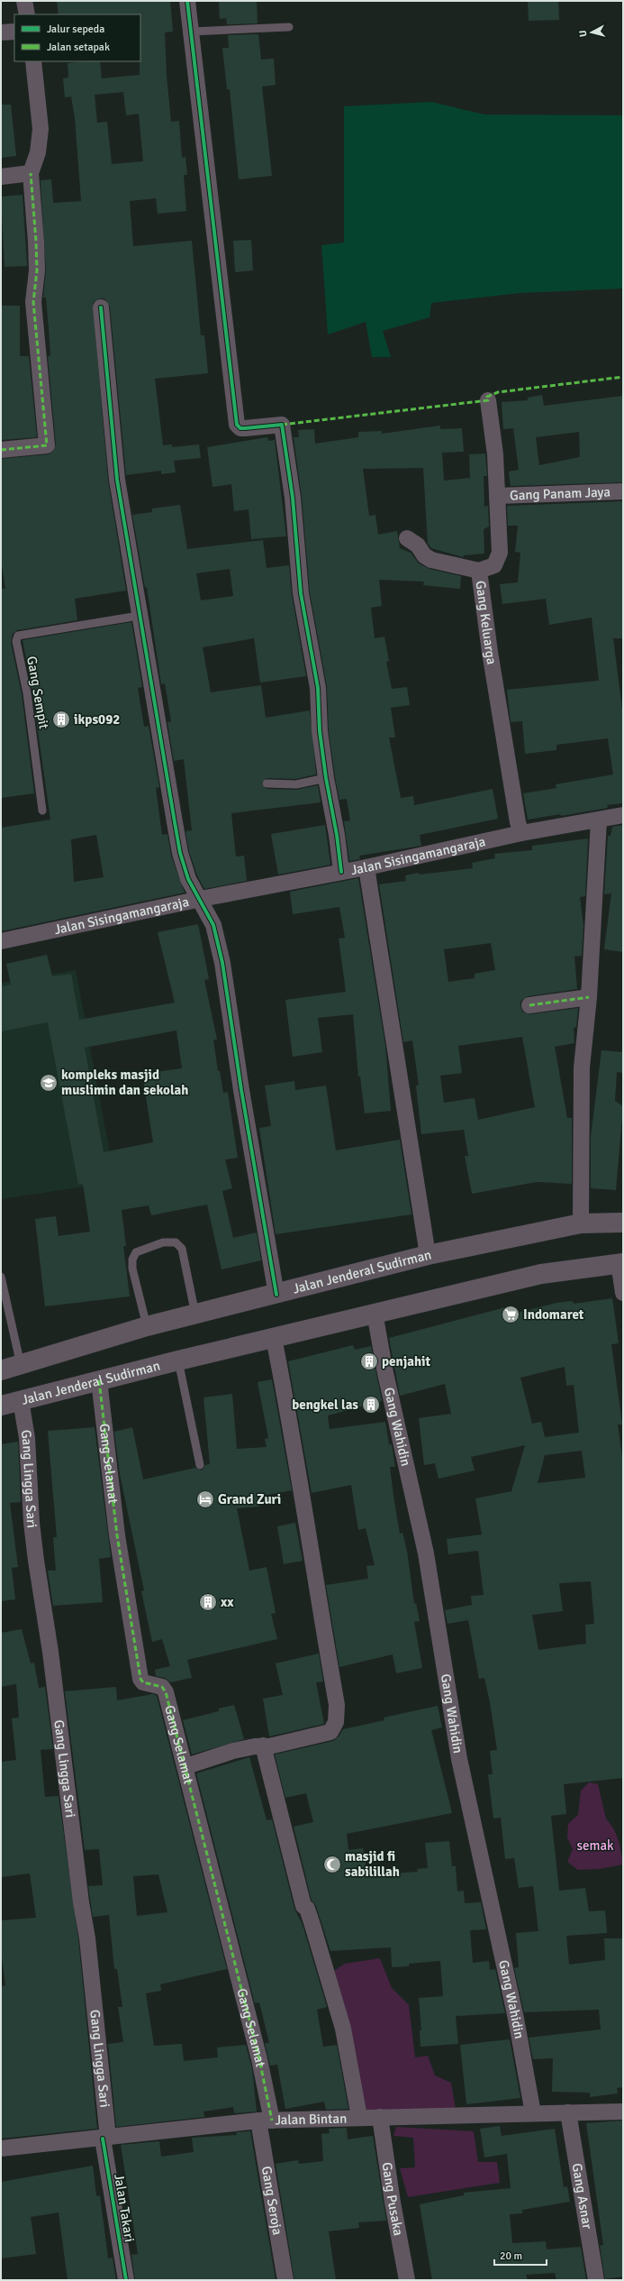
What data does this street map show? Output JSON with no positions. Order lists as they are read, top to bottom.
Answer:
{
  "streets": {
    "main road": ["Jalan Jenderal Sudirman"],
    "street": [
      "Gang Panam Jaya",
      "Gang Keluarga",
      "Jalan Sisingamangaraja",
      "Gang Wahidin",
      "Gang Selamat",
      "Gang Lingga Sari",
      "Jalan Bintan",
      "Gang Asnar",
      "Gang Pusaka",
      "Gang Seroja",
      "Jalan Takari"
    ],
    "lane": ["Gang Sempit"]
  },
  "crossings": [
    ["Gang Panam Jaya", "Gang Keluarga"],
    ["Gang Keluarga", "Jalan Sisingamangaraja"],
    ["Jalan Jenderal Sudirman", "Gang Wahidin"],
    ["Jalan Jenderal Sudirman", "Gang Selamat"],
    ["Jalan Jenderal Sudirman", "Gang Lingga Sari"],
    ["Gang Wahidin", "Jalan Bintan"],
    ["Gang Selamat", "Jalan Bintan"],
    ["Gang Selamat", "Gang Seroja"],
    ["Gang Lingga Sari", "Jalan Bintan"],
    ["Gang Lingga Sari", "Jalan Takari"],
    ["Jalan Bintan", "Gang Asnar"],
    ["Jalan Bintan", "Gang Pusaka"],
    ["Jalan Bintan", "Gang Seroja"],
    ["Jalan Bintan", "Jalan Takari"]
  ],
  "parks": ["semak"],
  "places": {
    "building": [
      "ikps092",
      "penjahit",
      "bengkel las",
      "xx"
    ],
    "school or university": ["kompleks masjid muslimin dan sekolah"],
    "supermarket": ["Indomaret"],
    "hotel": ["Grand Zuri"],
    "mosque": ["masjid fi sabilillah"]
  },
  "legend": ["Jalur sepeda", "Jalan setapak"],
  "scale_bar": "20 m",
  "north": "left"
}
